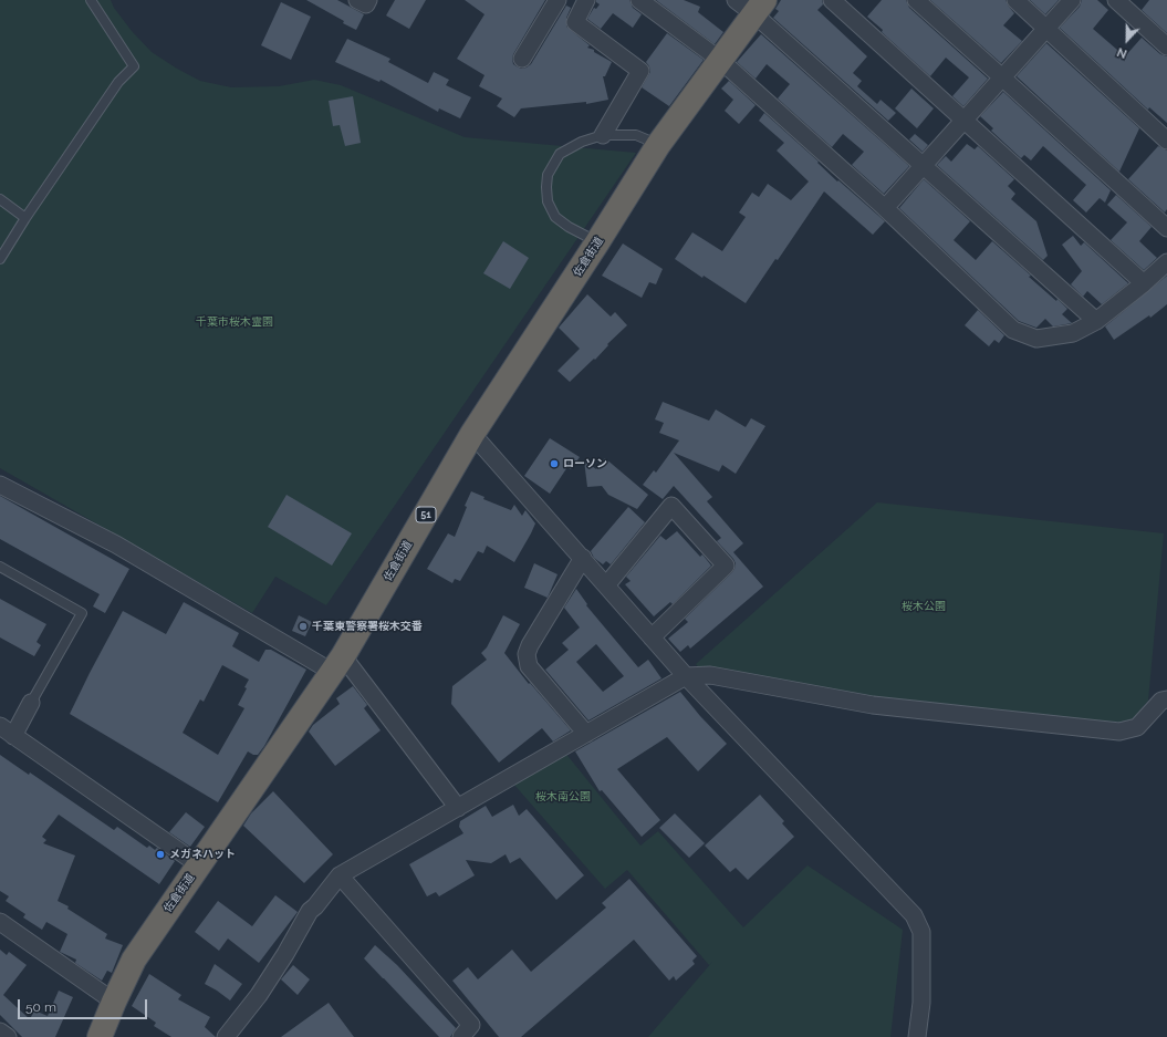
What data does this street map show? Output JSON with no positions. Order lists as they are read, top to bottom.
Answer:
{
  "streets": {
    "highway": ["佐倉街道", "51"]
  },
  "parks": ["千葉市桜木霊園", "桜木公園", "桜木南公園"],
  "places": ["ローソン", "千葉東警察署桜木交番", "メガネハット"],
  "scale_bar": "50 m",
  "north": "bottom"
}
